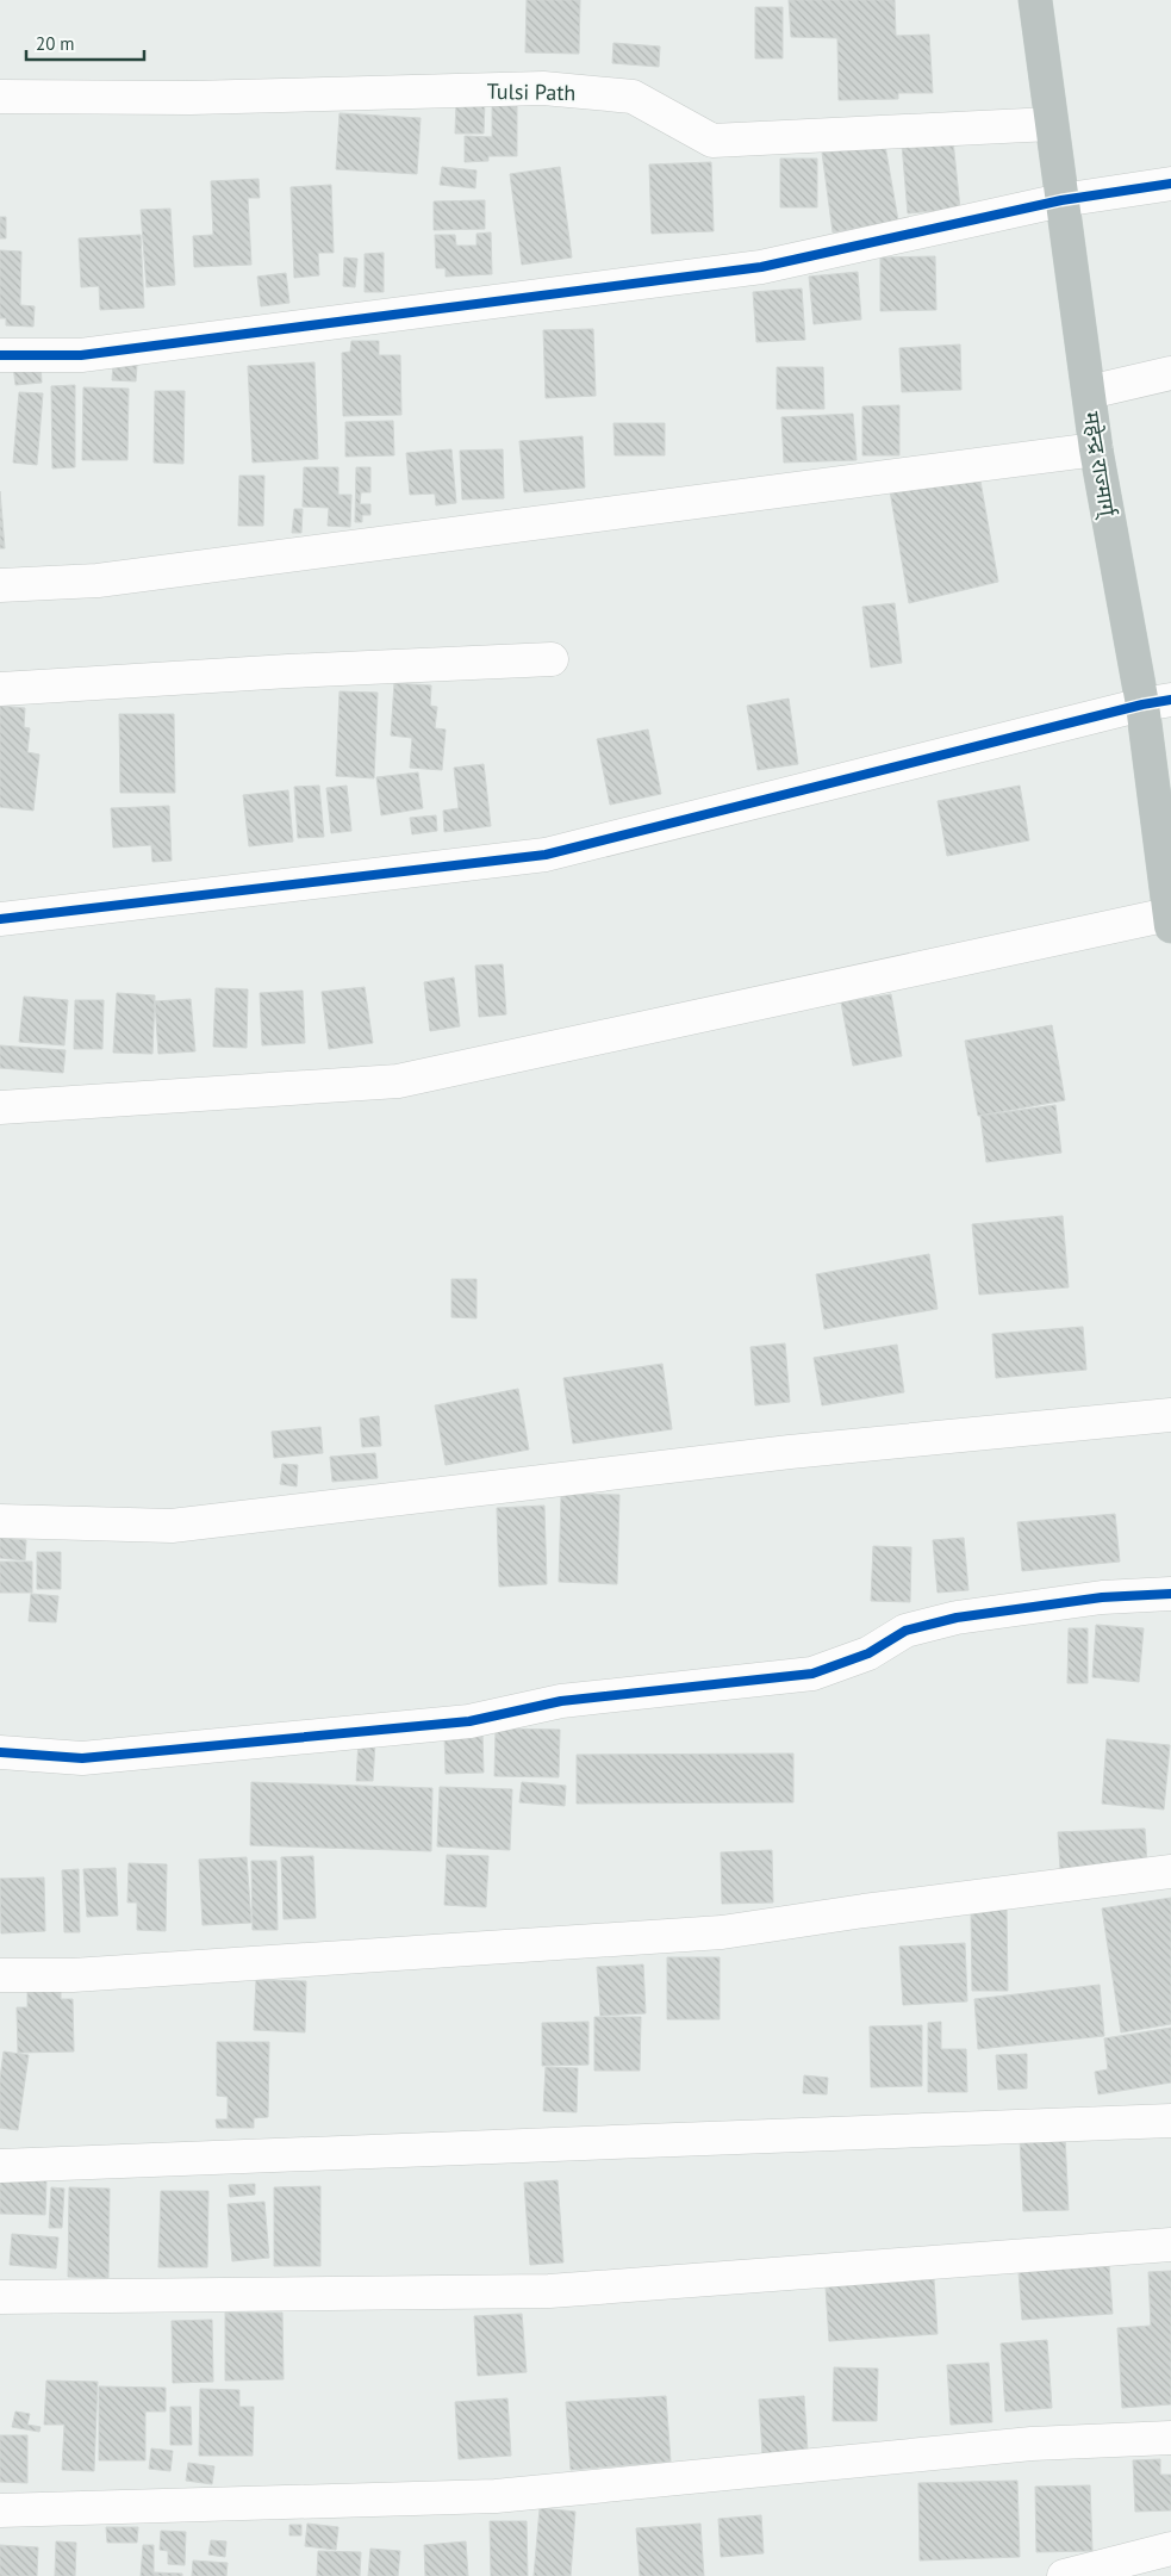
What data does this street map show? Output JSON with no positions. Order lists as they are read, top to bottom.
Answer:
{
  "streets": {
    "highway": ["महेन्द्र राज्मार्ग्"],
    "street": ["Tulsi Path"]
  },
  "crossings": [
    ["Tulsi Path", "महेन्द्र राज्मार्ग्"]
  ],
  "scale_bar": "20 m"
}
